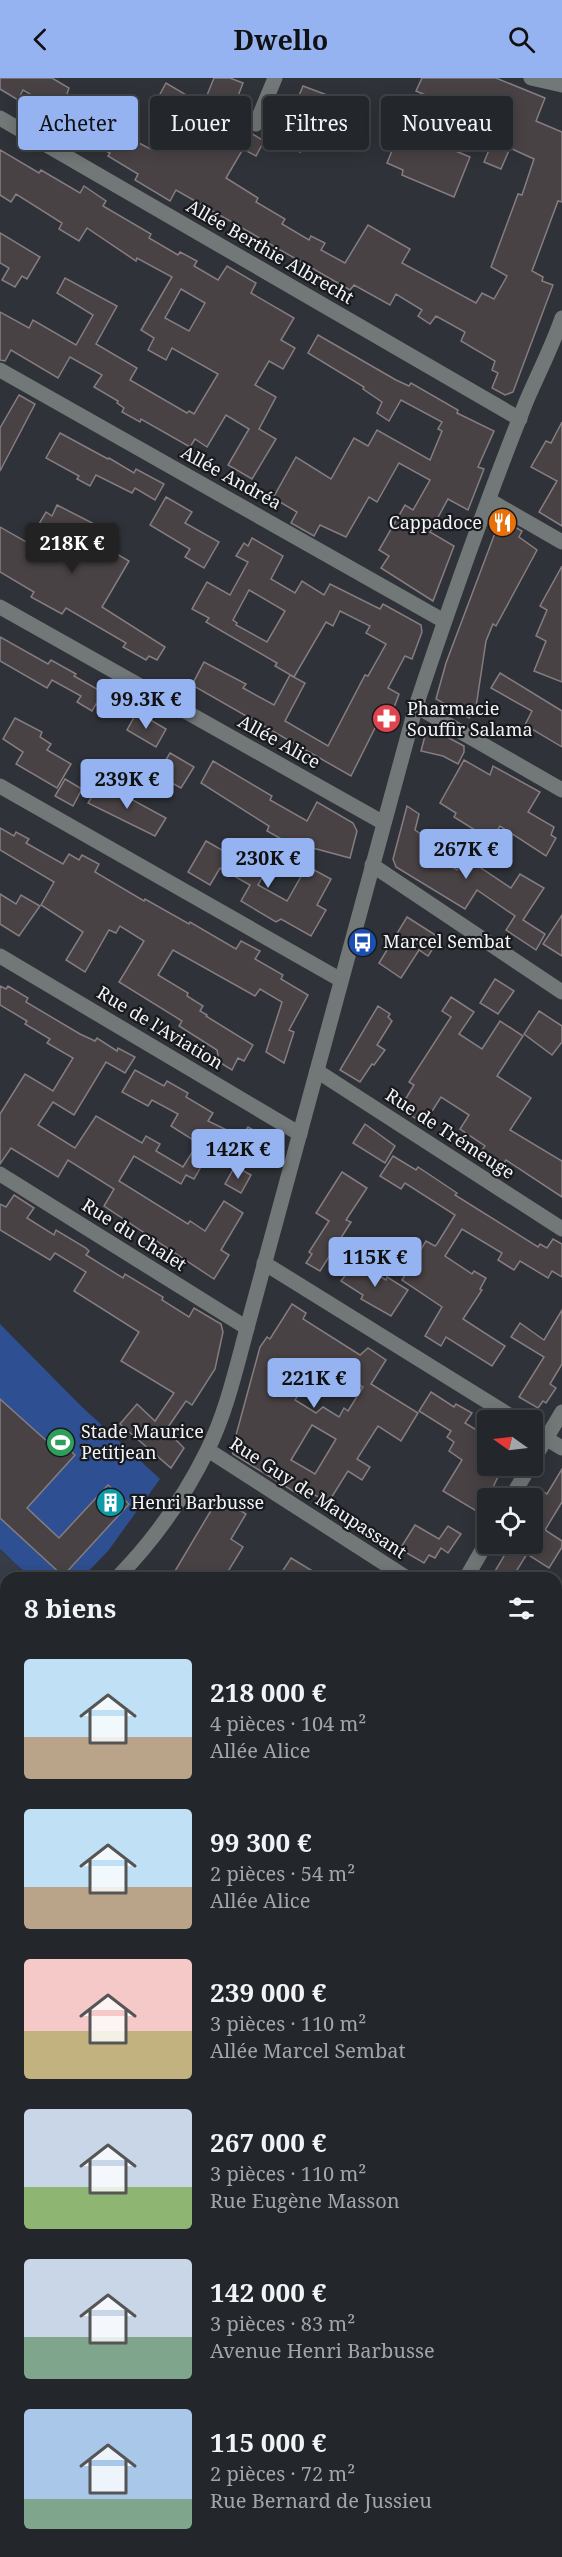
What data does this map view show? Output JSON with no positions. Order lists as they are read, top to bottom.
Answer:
{
  "streets": {
    "street": [
      "Allée Berthie Albrecht",
      "Allée Andréa",
      "Allée Alice",
      "Rue de l'Aviation",
      "Rue de Trémeuge",
      "Rue du Chalet",
      "Rue Guy de Maupassant"
    ]
  },
  "places": {
    "restaurant": ["Cappadoce"],
    "pharmacy": ["Pharmacie Souffir Salama"],
    "bus stop": ["Marcel Sembat"],
    "sports": ["Stade Maurice Petitjean"],
    "building": ["Henri Barbusse"]
  },
  "north": "left",
  "page": {
    "header": "Dwello",
    "chip": [
      "Acheter",
      "Louer",
      "Filtres",
      "Nouveau"
    ],
    "price": [
      "218K €",
      "99.3K €",
      "239K €",
      "267K €",
      "230K €",
      "142K €",
      "115K €",
      "221K €"
    ],
    "heading": "8 biens",
    "list": [
      {
        "name": "218 000 €",
        "note": "4 pièces · 104 m² · Allée Alice"
      },
      {
        "name": "99 300 €",
        "note": "2 pièces · 54 m² · Allée Alice"
      },
      {
        "name": "239 000 €",
        "note": "3 pièces · 110 m² · Allée Marcel Sembat"
      },
      {
        "name": "267 000 €",
        "note": "3 pièces · 110 m² · Rue Eugène Masson"
      },
      {
        "name": "142 000 €",
        "note": "3 pièces · 83 m² · Avenue Henri Barbusse"
      },
      {
        "name": "115 000 €",
        "note": "2 pièces · 72 m² · Rue Bernard de Jussieu"
      }
    ]
  }
}
